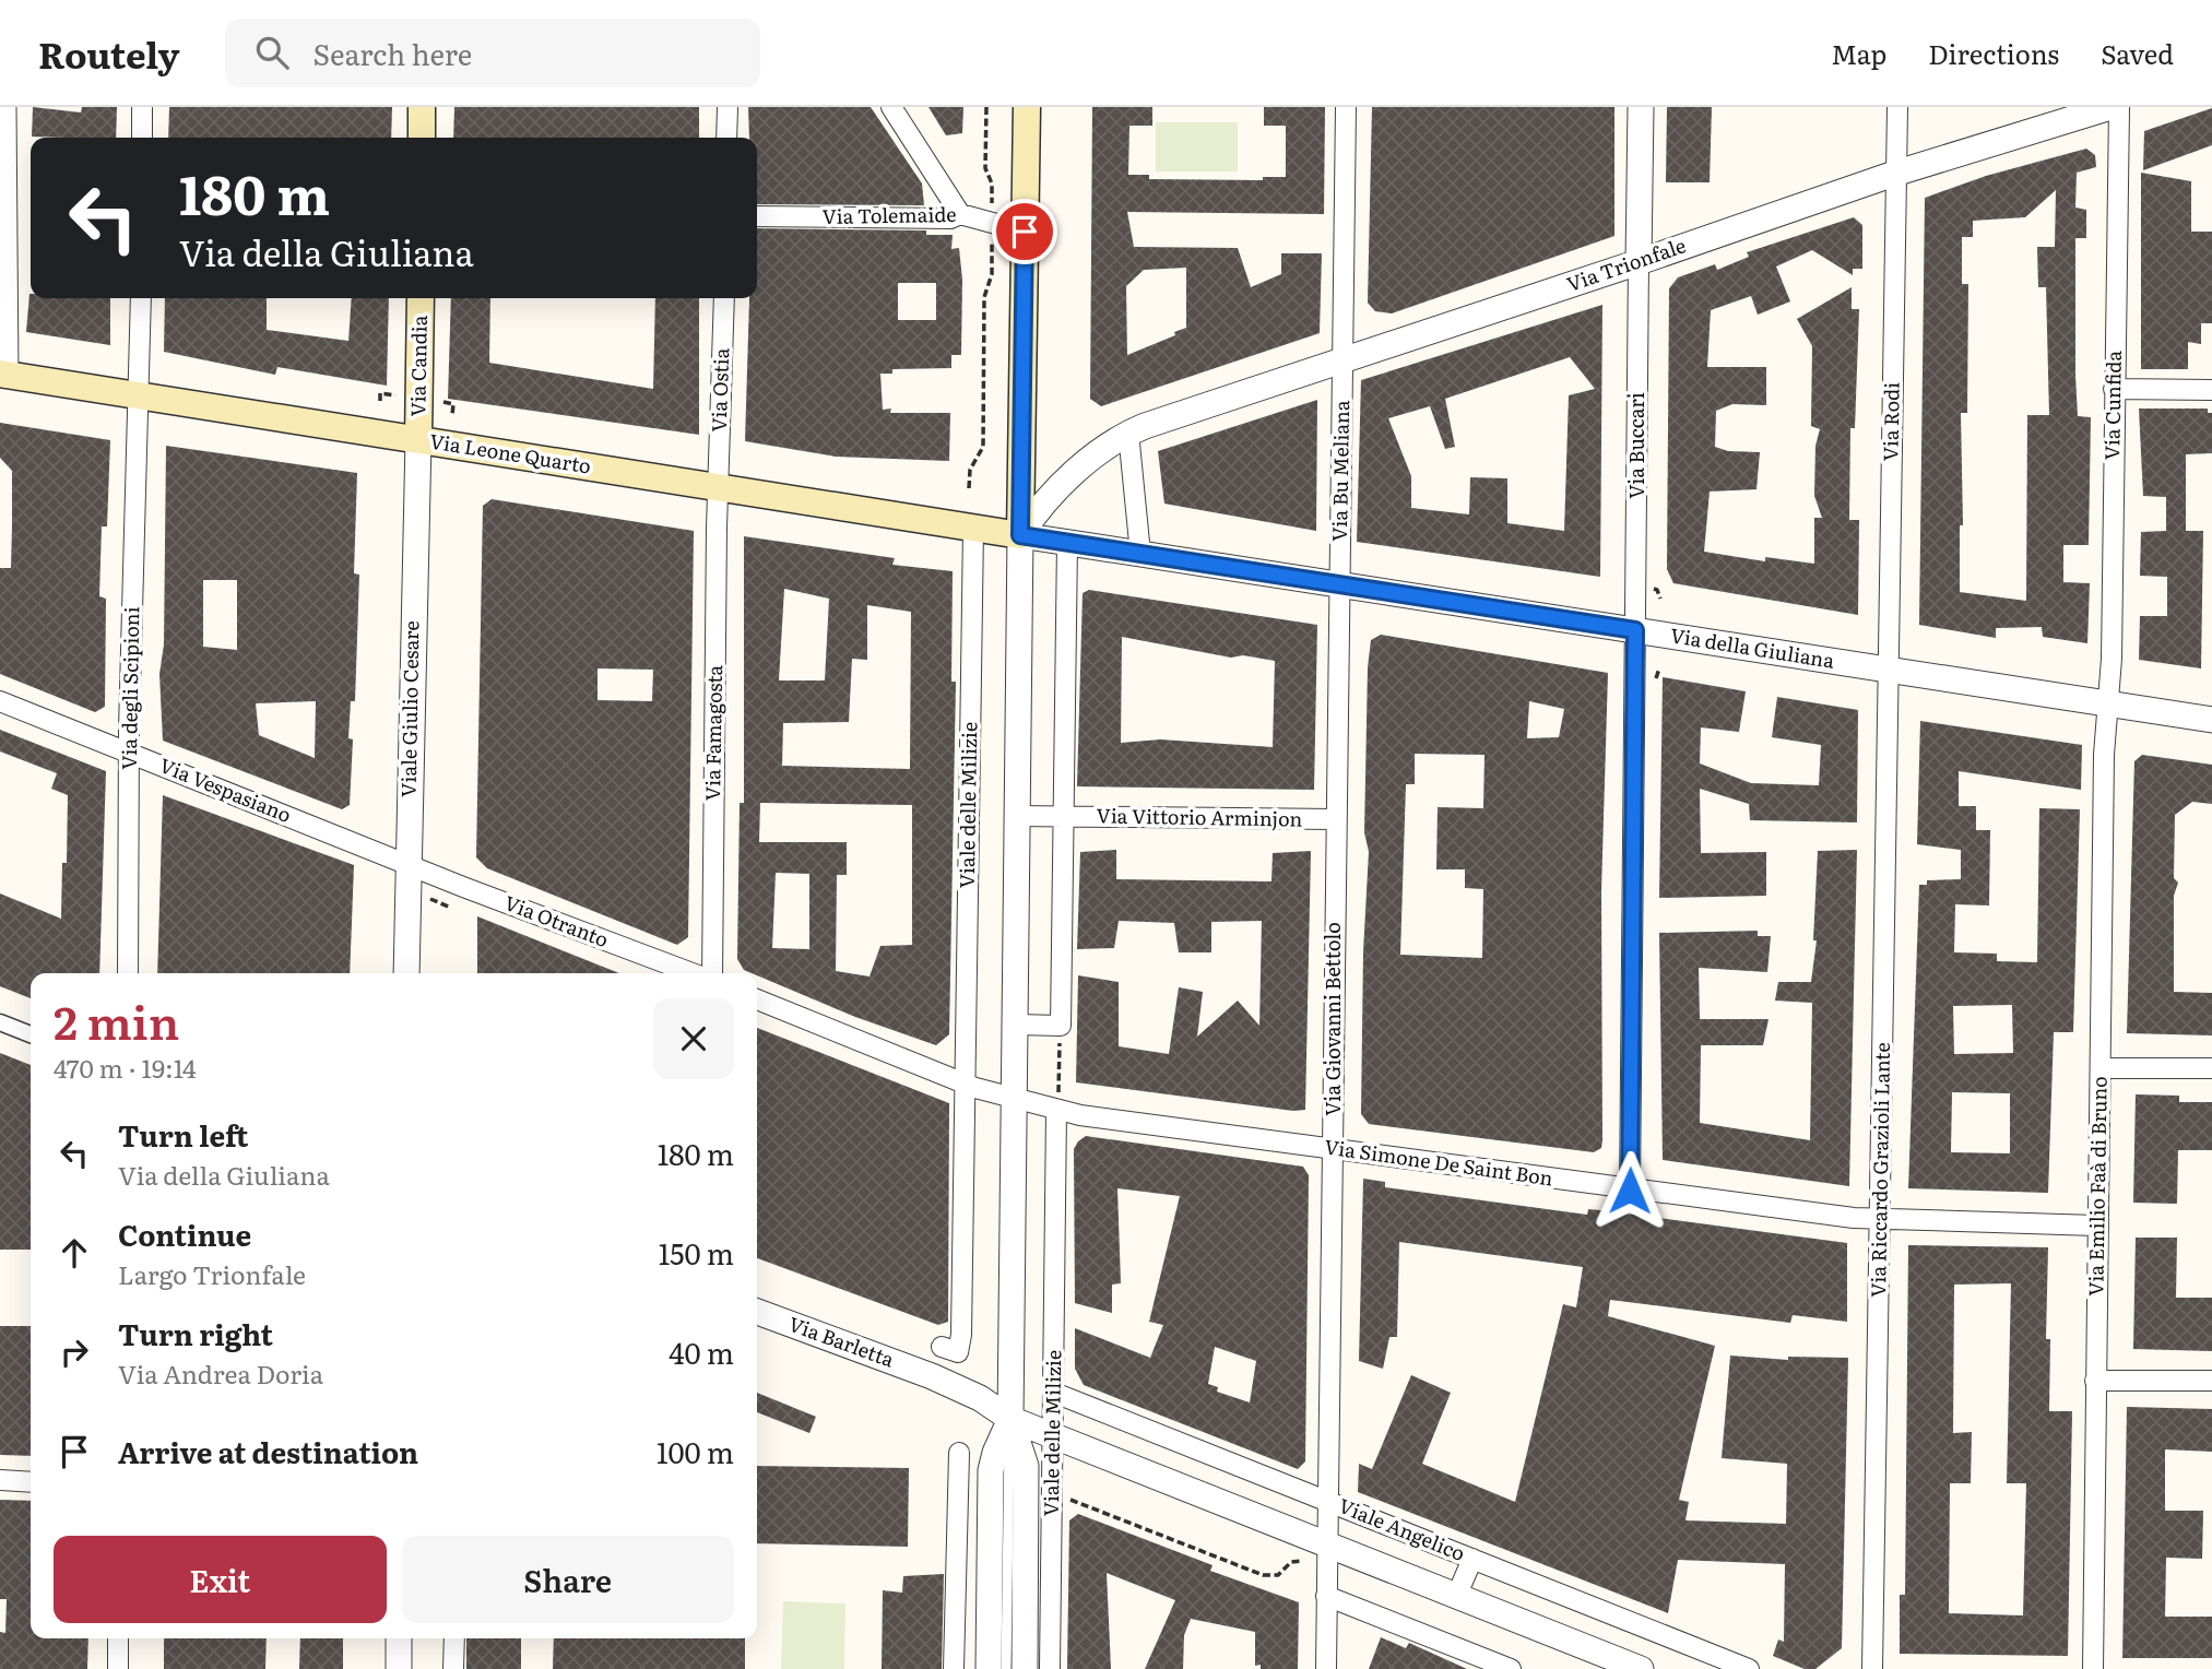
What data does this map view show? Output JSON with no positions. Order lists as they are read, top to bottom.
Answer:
{
  "streets": {
    "main road": ["Via Candia", "Via Leone Quarto"],
    "street": [
      "Via Tolemaide",
      "Via Trionfale",
      "Via Ostia",
      "Via Cunfida",
      "Via Rodi",
      "Via Buccari",
      "Via Bu Meliana",
      "Via della Giuliana",
      "Via degli Scipioni",
      "Viale Giulio Cesare",
      "Via Famagosta",
      "Via Vespasiano",
      "Viale delle Milizie",
      "Via Vittorio Arminjon",
      "Via Otranto",
      "Via Giovanni Bettolo",
      "Via Simone De Saint Bon",
      "Via Riccardo Grazioli Lante",
      "Via Emilio Faà di Bruno",
      "Via Barletta",
      "Viale Angelico"
    ]
  },
  "crossings": [
    ["Via Trionfale", "Via Rodi"],
    ["Via Trionfale", "Via Buccari"],
    ["Via Trionfale", "Via Leone Quarto"],
    ["Via Trionfale", "Via Bu Meliana"],
    ["Via Trionfale", "Via della Giuliana"],
    ["Via Trionfale", "Viale delle Milizie"],
    ["Via Candia", "Via Leone Quarto"],
    ["Via Candia", "Viale Giulio Cesare"],
    ["Via Ostia", "Via Leone Quarto"],
    ["Via Ostia", "Via Famagosta"],
    ["Via Cunfida", "Via della Giuliana"],
    ["Via Cunfida", "Via Emilio Faà di Bruno"],
    ["Via Rodi", "Via della Giuliana"],
    ["Via Rodi", "Via Riccardo Grazioli Lante"],
    ["Via Buccari", "Via della Giuliana"],
    ["Via Buccari", "Via Simone De Saint Bon"],
    ["Via Leone Quarto", "Via della Giuliana"],
    ["Via Leone Quarto", "Via degli Scipioni"],
    ["Via Leone Quarto", "Viale Giulio Cesare"],
    ["Via Leone Quarto", "Via Famagosta"],
    ["Via Leone Quarto", "Viale delle Milizie"],
    ["Via Bu Meliana", "Via della Giuliana"],
    ["Via Bu Meliana", "Via Giovanni Bettolo"],
    ["Via della Giuliana", "Viale delle Milizie"],
    ["Via della Giuliana", "Via Giovanni Bettolo"],
    ["Via della Giuliana", "Via Riccardo Grazioli Lante"],
    ["Via della Giuliana", "Via Emilio Faà di Bruno"],
    ["Via degli Scipioni", "Via Vespasiano"],
    ["Viale Giulio Cesare", "Via Vespasiano"],
    ["Viale Giulio Cesare", "Via Otranto"],
    ["Via Vespasiano", "Via Otranto"],
    ["Viale delle Milizie", "Via Vittorio Arminjon"],
    ["Viale delle Milizie", "Via Simone De Saint Bon"],
    ["Viale delle Milizie", "Via Barletta"],
    ["Viale delle Milizie", "Viale Angelico"],
    ["Via Vittorio Arminjon", "Via Giovanni Bettolo"],
    ["Via Giovanni Bettolo", "Via Simone De Saint Bon"],
    ["Via Giovanni Bettolo", "Viale Angelico"],
    ["Via Simone De Saint Bon", "Via Riccardo Grazioli Lante"],
    ["Via Simone De Saint Bon", "Via Emilio Faà di Bruno"]
  ],
  "page": {
    "header": "Routely",
    "search": "Search here",
    "nav": ["Map", "Directions", "Saved"],
    "turn": ["180 m", "Via della Giuliana"],
    "heading": ["2 min", "470 m · 19:14"],
    "list": [
      {
        "name": "Turn left",
        "note": "Via della Giuliana",
        "value": "180 m"
      },
      {
        "name": "Continue",
        "note": "Largo Trionfale",
        "value": "150 m"
      },
      {
        "name": "Turn right",
        "note": "Via Andrea Doria",
        "value": "40 m"
      },
      {
        "name": "Arrive at destination",
        "value": "100 m"
      }
    ],
    "buttons": ["Exit", "Share"]
  }
}
